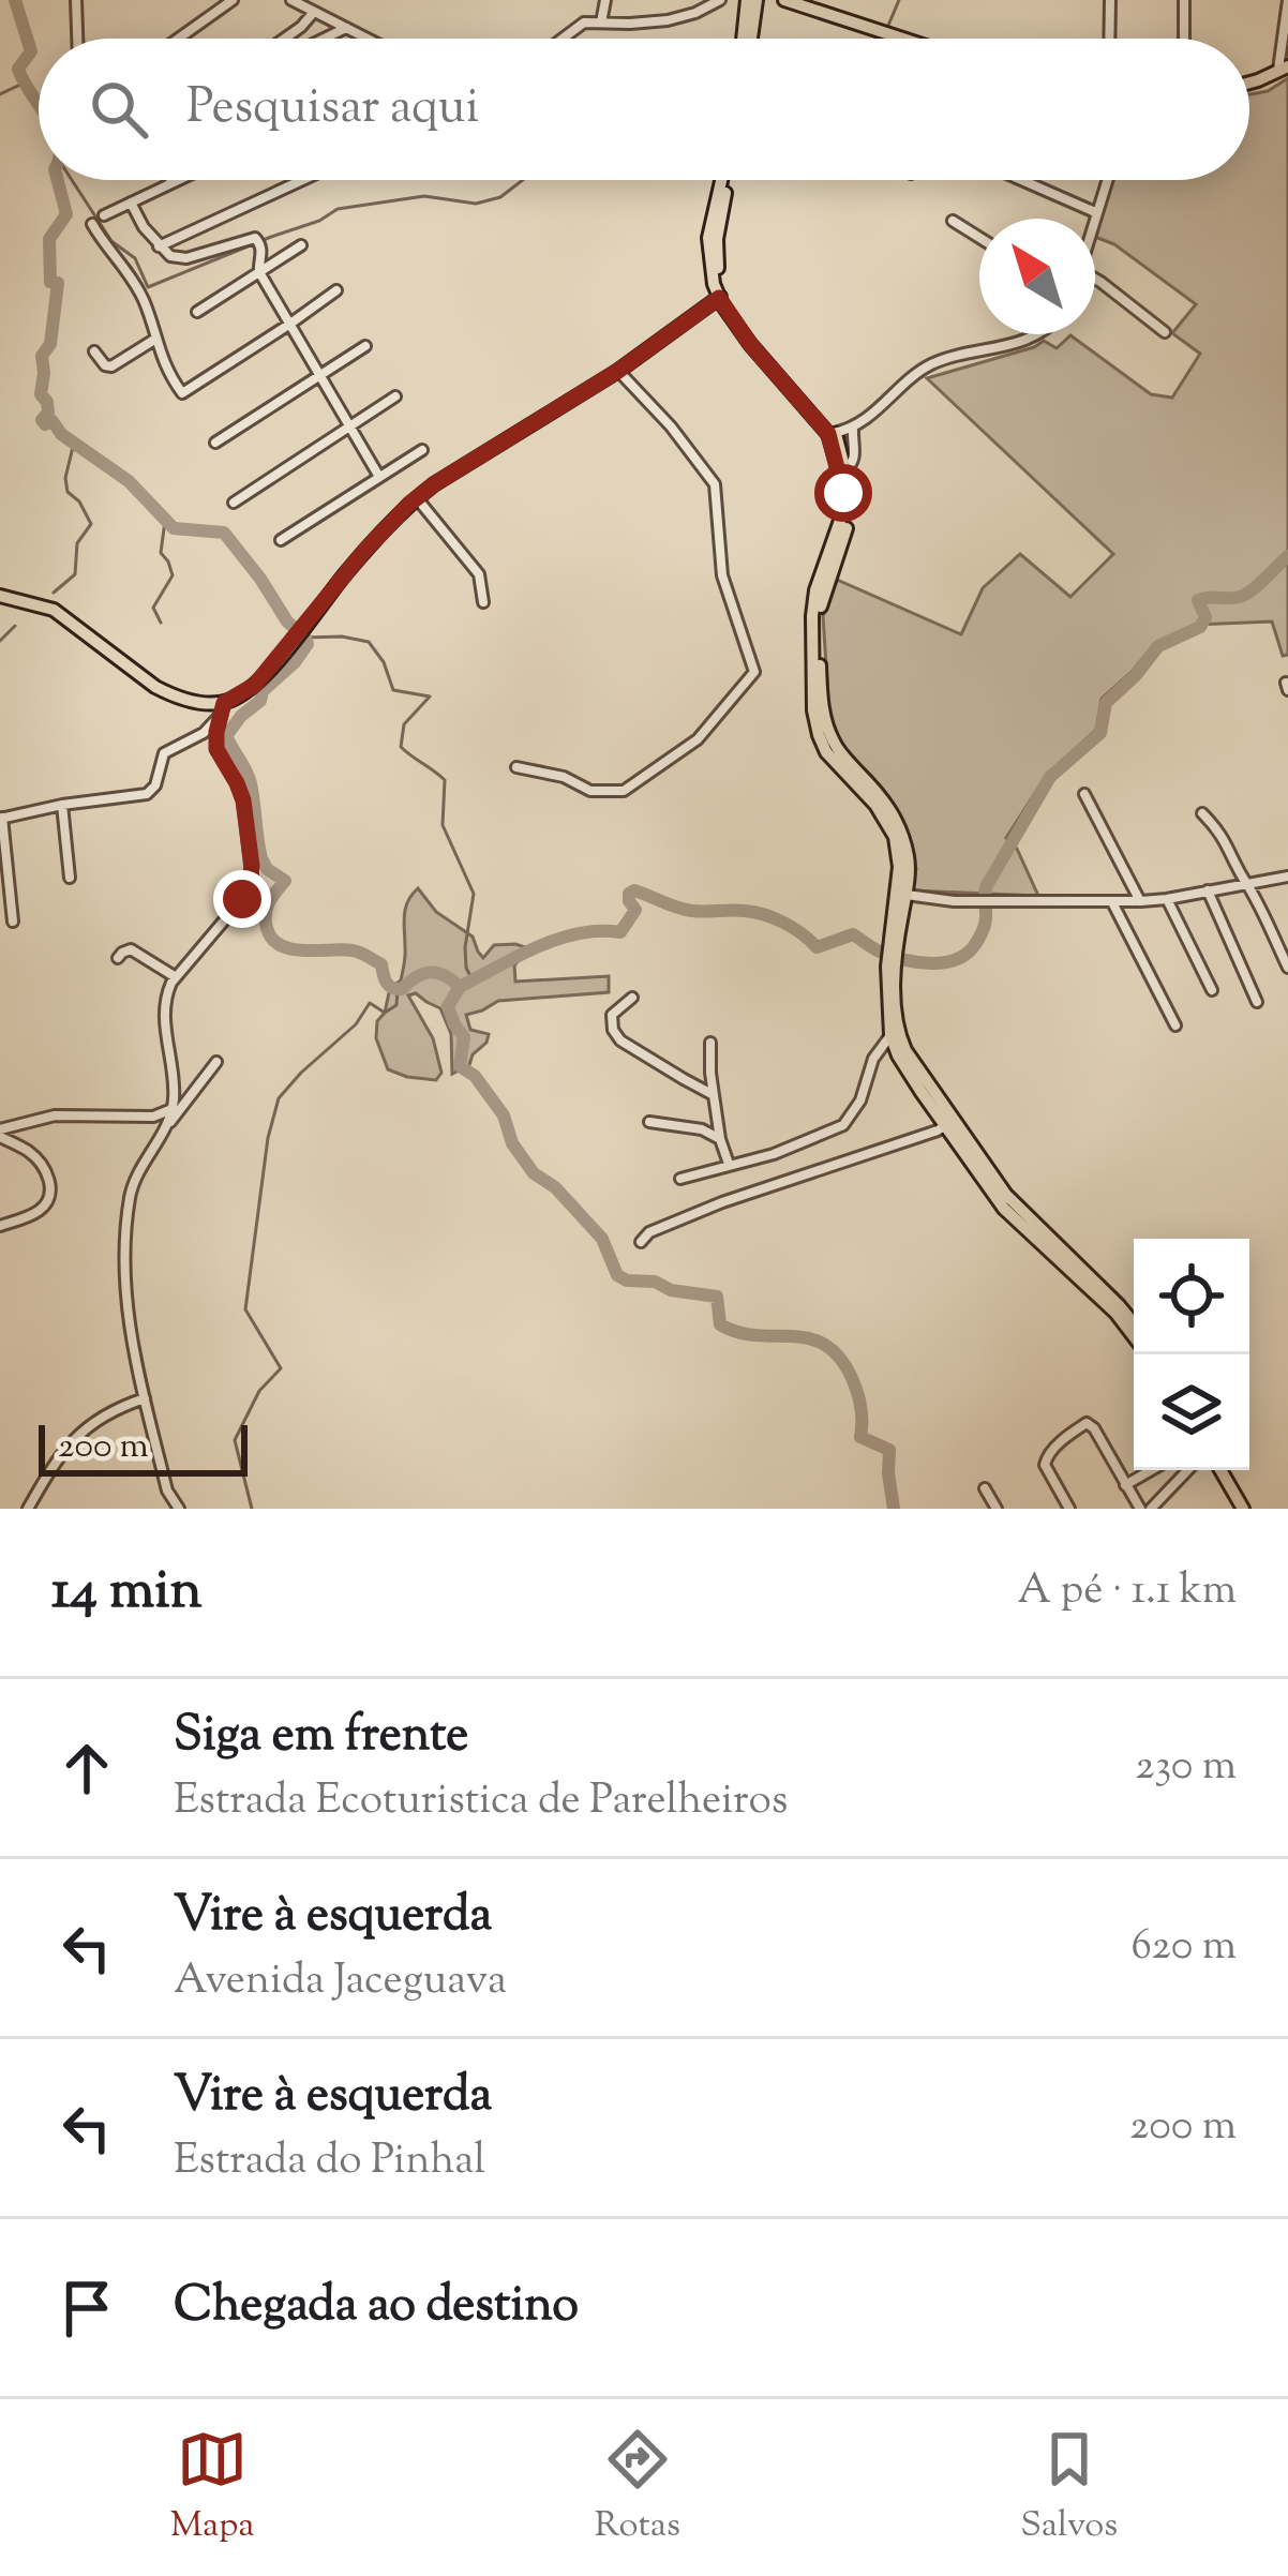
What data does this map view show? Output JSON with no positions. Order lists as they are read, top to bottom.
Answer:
{
  "scale_bar": "200 m",
  "north": "top left",
  "page": {
    "search": "Pesquisar aqui",
    "scale": "200 m",
    "heading": ["14 min", "A pé · 1.1 km"],
    "list": [
      ["Siga em frente", "Estrada Ecoturistica de Parelheiros", "230 m"],
      ["Vire à esquerda", "Avenida Jaceguava", "620 m"],
      ["Vire à esquerda", "Estrada do Pinhal", "200 m"],
      "Chegada ao destino"
    ],
    "nav": ["Mapa", "Rotas", "Salvos"]
  }
}
